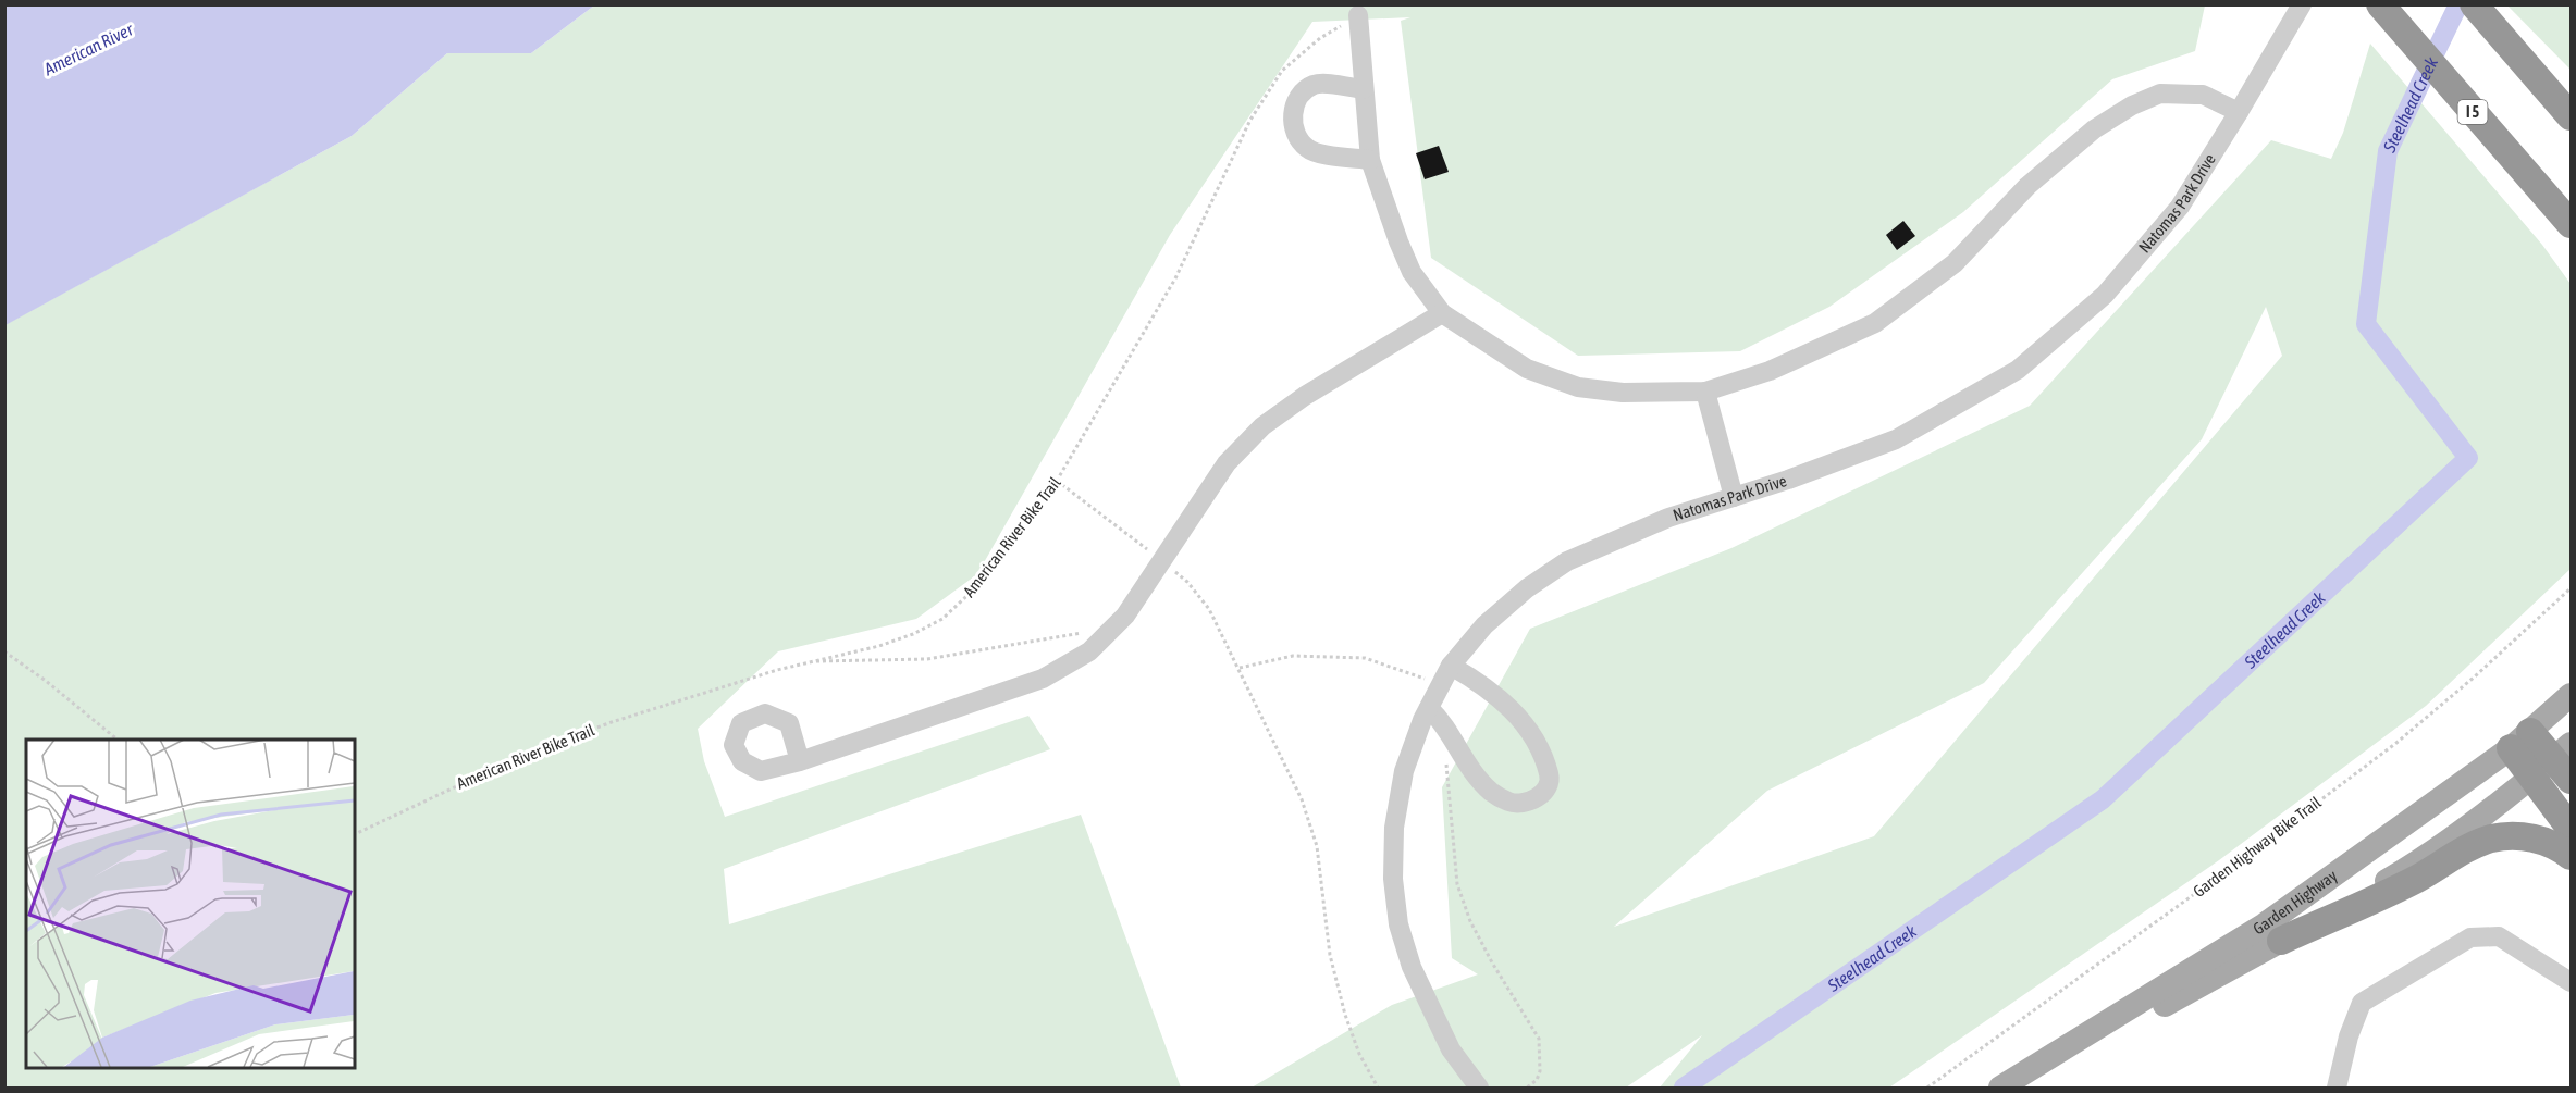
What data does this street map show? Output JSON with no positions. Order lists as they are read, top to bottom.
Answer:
{
  "streets": {
    "highway": ["I 5"],
    "main road": ["Garden Highway"],
    "street": ["Natomas Park Drive"],
    "path": ["American River Bike Trail", "Garden Highway Bike Trail"]
  },
  "water": ["American River", "Steelhead Creek"]
}
